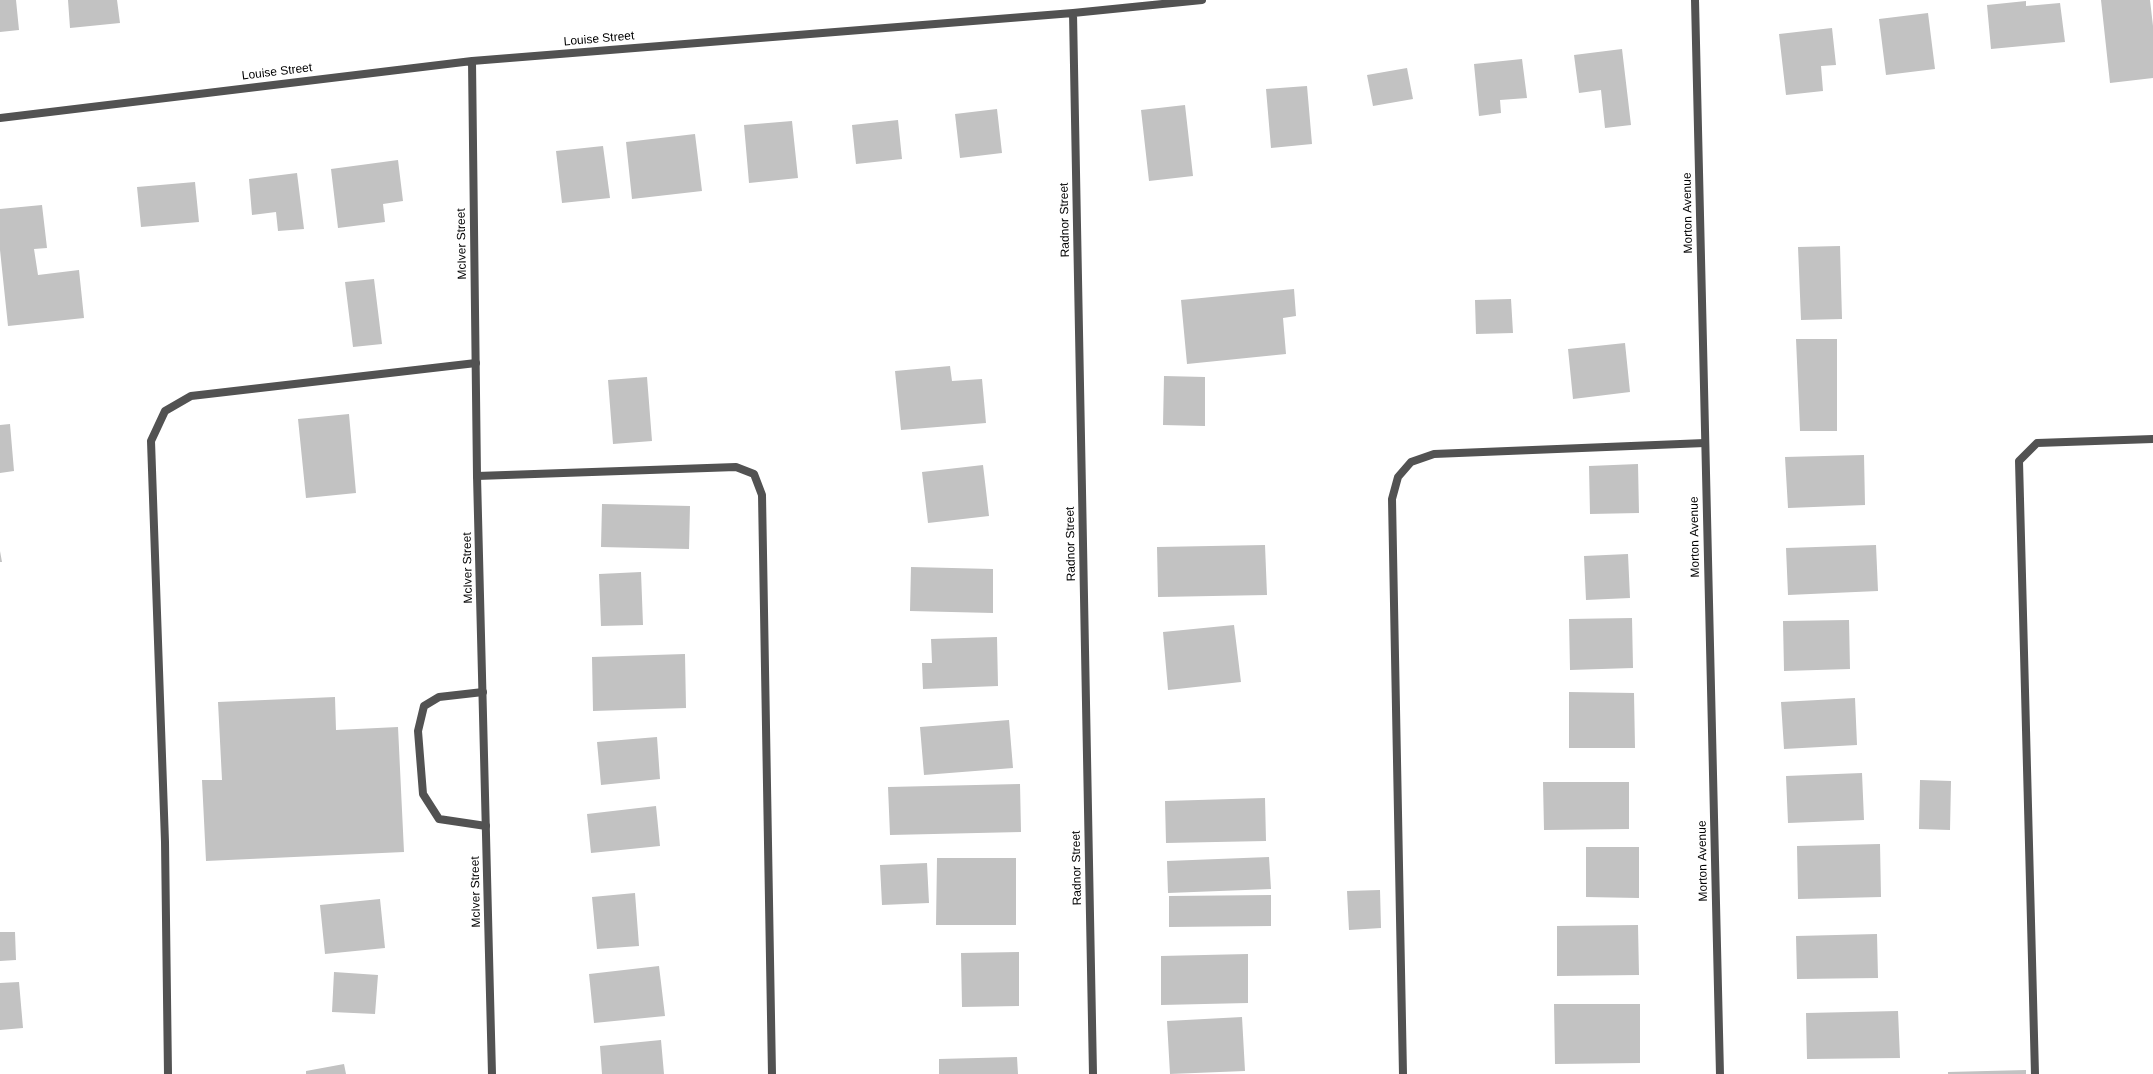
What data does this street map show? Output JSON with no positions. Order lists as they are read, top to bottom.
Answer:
{
  "streets": {
    "street": [
      "Louise Street",
      "Morton Avenue",
      "Radnor Street",
      "McIver Street"
    ]
  },
  "crossings": [
    ["Louise Street", "Radnor Street"],
    ["Louise Street", "McIver Street"]
  ]
}
